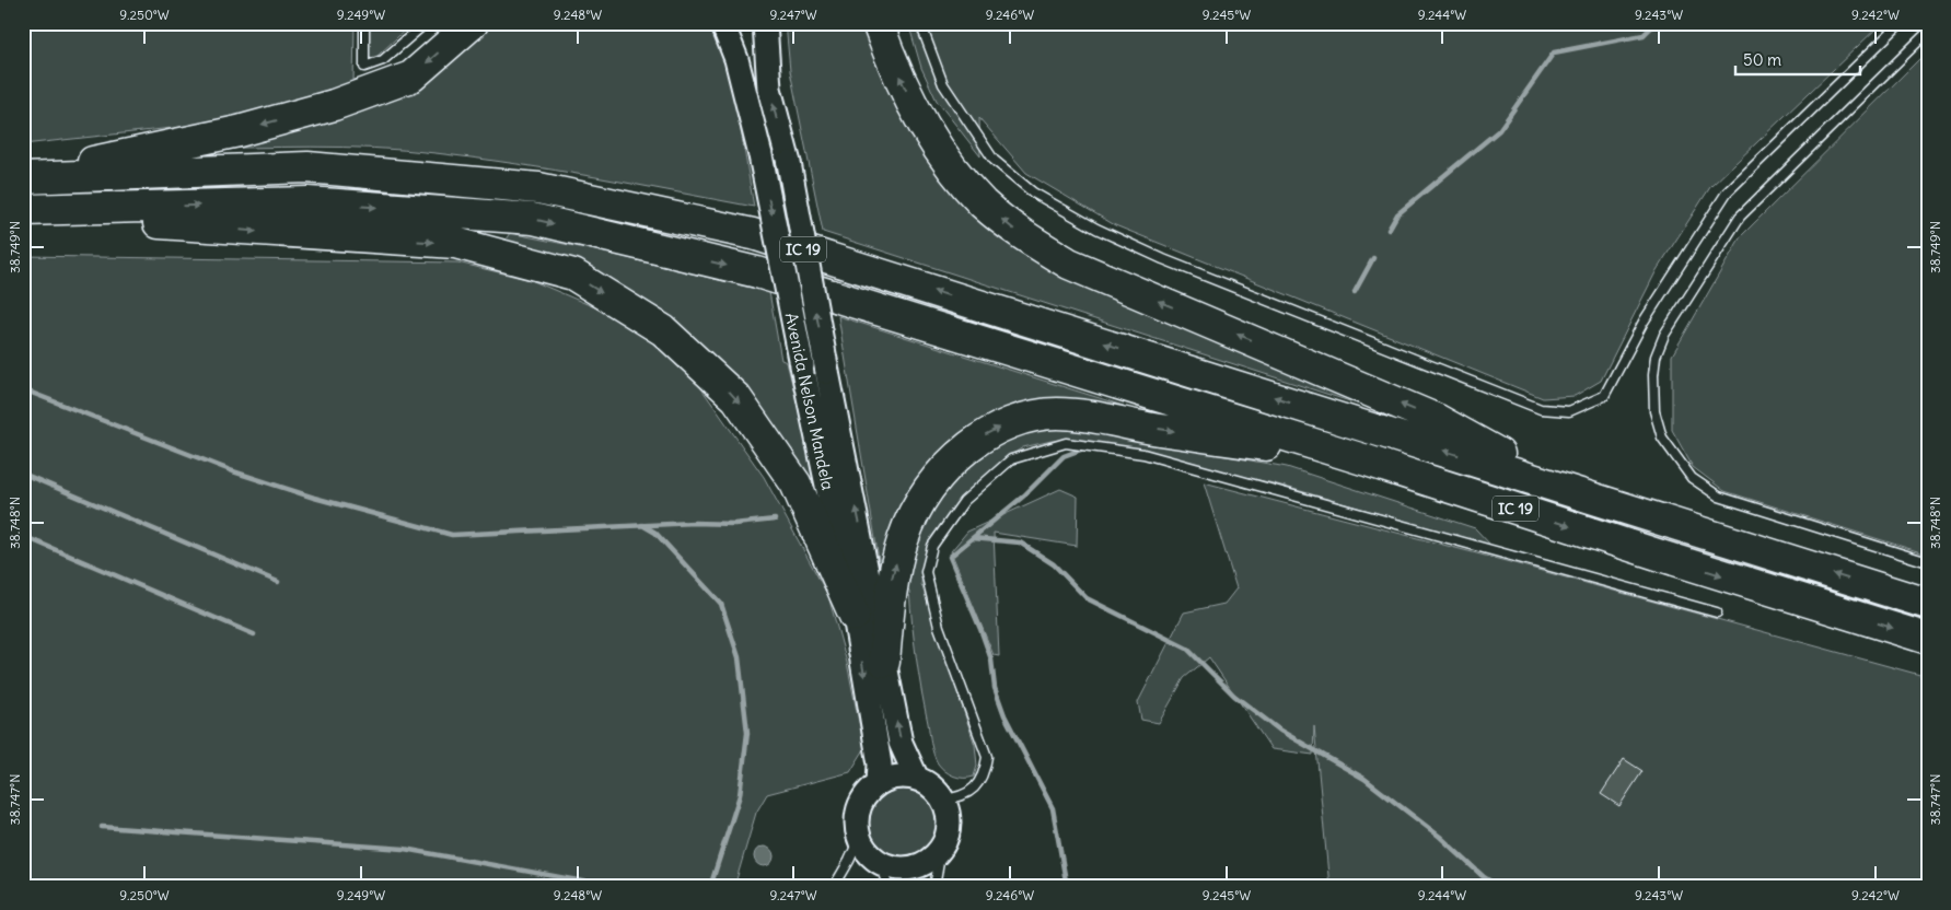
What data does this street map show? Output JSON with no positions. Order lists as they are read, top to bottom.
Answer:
{
  "streets": {
    "highway": ["IC 19"],
    "main road": ["Avenida Nelson Mandela"]
  },
  "scale_bar": "50 m",
  "coordinates": [
    "9.250°W",
    "9.249°W",
    "9.248°W",
    "9.247°W",
    "9.246°W",
    "9.245°W",
    "9.244°W",
    "9.243°W",
    "9.242°W",
    "38.749°N",
    "38.748°N",
    "38.747°N"
  ]
}
